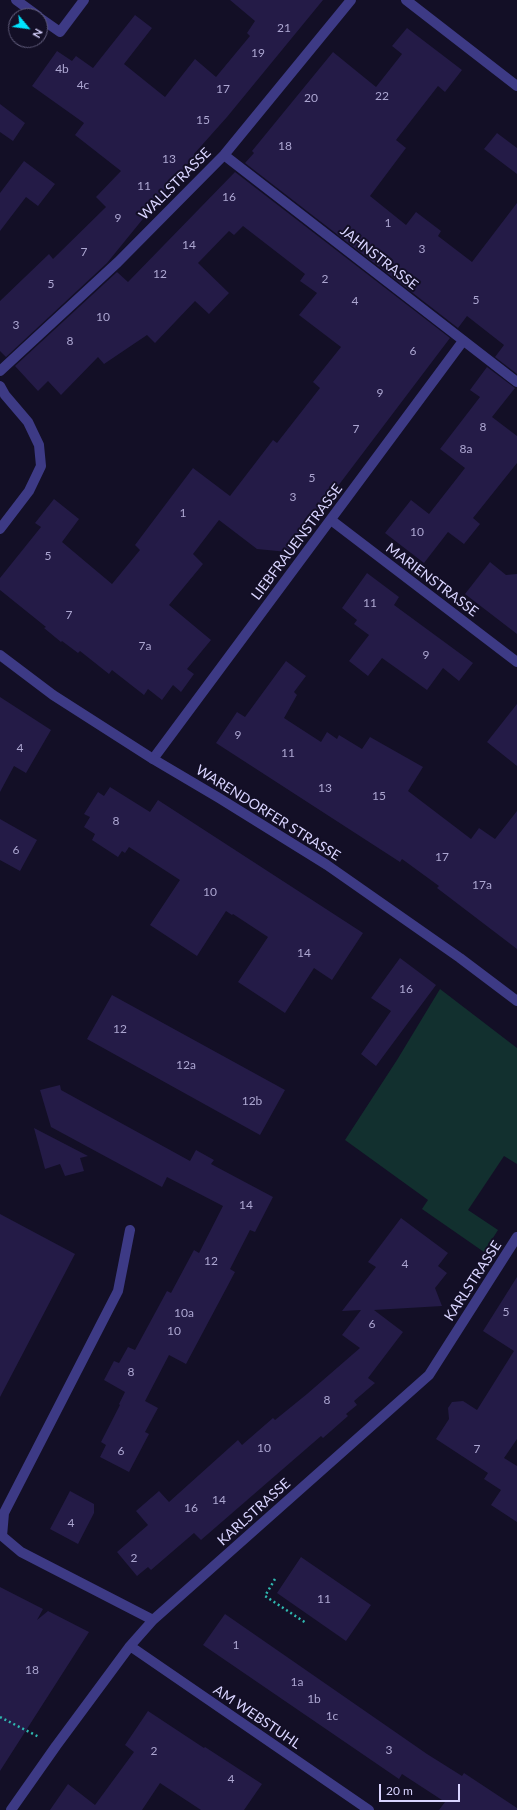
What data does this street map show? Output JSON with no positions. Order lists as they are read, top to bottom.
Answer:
{
  "streets": {
    "street": [
      "WALLSTRASSE",
      "JAHNSTRASSE",
      "LIEBFRAUENSTRASSE",
      "MARIENSTRASSE",
      "WARENDORFER STRASSE",
      "KARLSTRASSE",
      "AM WEBSTUHL"
    ]
  },
  "crossings": [
    ["WALLSTRASSE", "JAHNSTRASSE"],
    ["JAHNSTRASSE", "LIEBFRAUENSTRASSE"],
    ["LIEBFRAUENSTRASSE", "MARIENSTRASSE"],
    ["LIEBFRAUENSTRASSE", "WARENDORFER STRASSE"],
    ["KARLSTRASSE", "AM WEBSTUHL"]
  ],
  "house_numbers": [
    "21",
    "19",
    "4b",
    "4c",
    "17",
    "22",
    "20",
    "15",
    "18",
    "13",
    "11",
    "16",
    "9",
    "1",
    "14",
    "3",
    "7",
    "12",
    "2",
    "5",
    "5",
    "4",
    "10",
    "3",
    "8",
    "6",
    "9",
    "8",
    "7",
    "8a",
    "5",
    "3",
    "1",
    "10",
    "5",
    "11",
    "7",
    "7a",
    "9",
    "9",
    "4",
    "11",
    "13",
    "15",
    "8",
    "6",
    "17",
    "17a",
    "10",
    "14",
    "16",
    "12",
    "12a",
    "12b",
    "14",
    "12",
    "4",
    "5",
    "10a",
    "6",
    "10",
    "8",
    "8",
    "10",
    "7",
    "6",
    "14",
    "16",
    "4",
    "2",
    "11",
    "1",
    "18",
    "1a",
    "1b",
    "1c",
    "3",
    "2",
    "4"
  ],
  "scale_bar": "20 m",
  "north": "bottom right"
}
